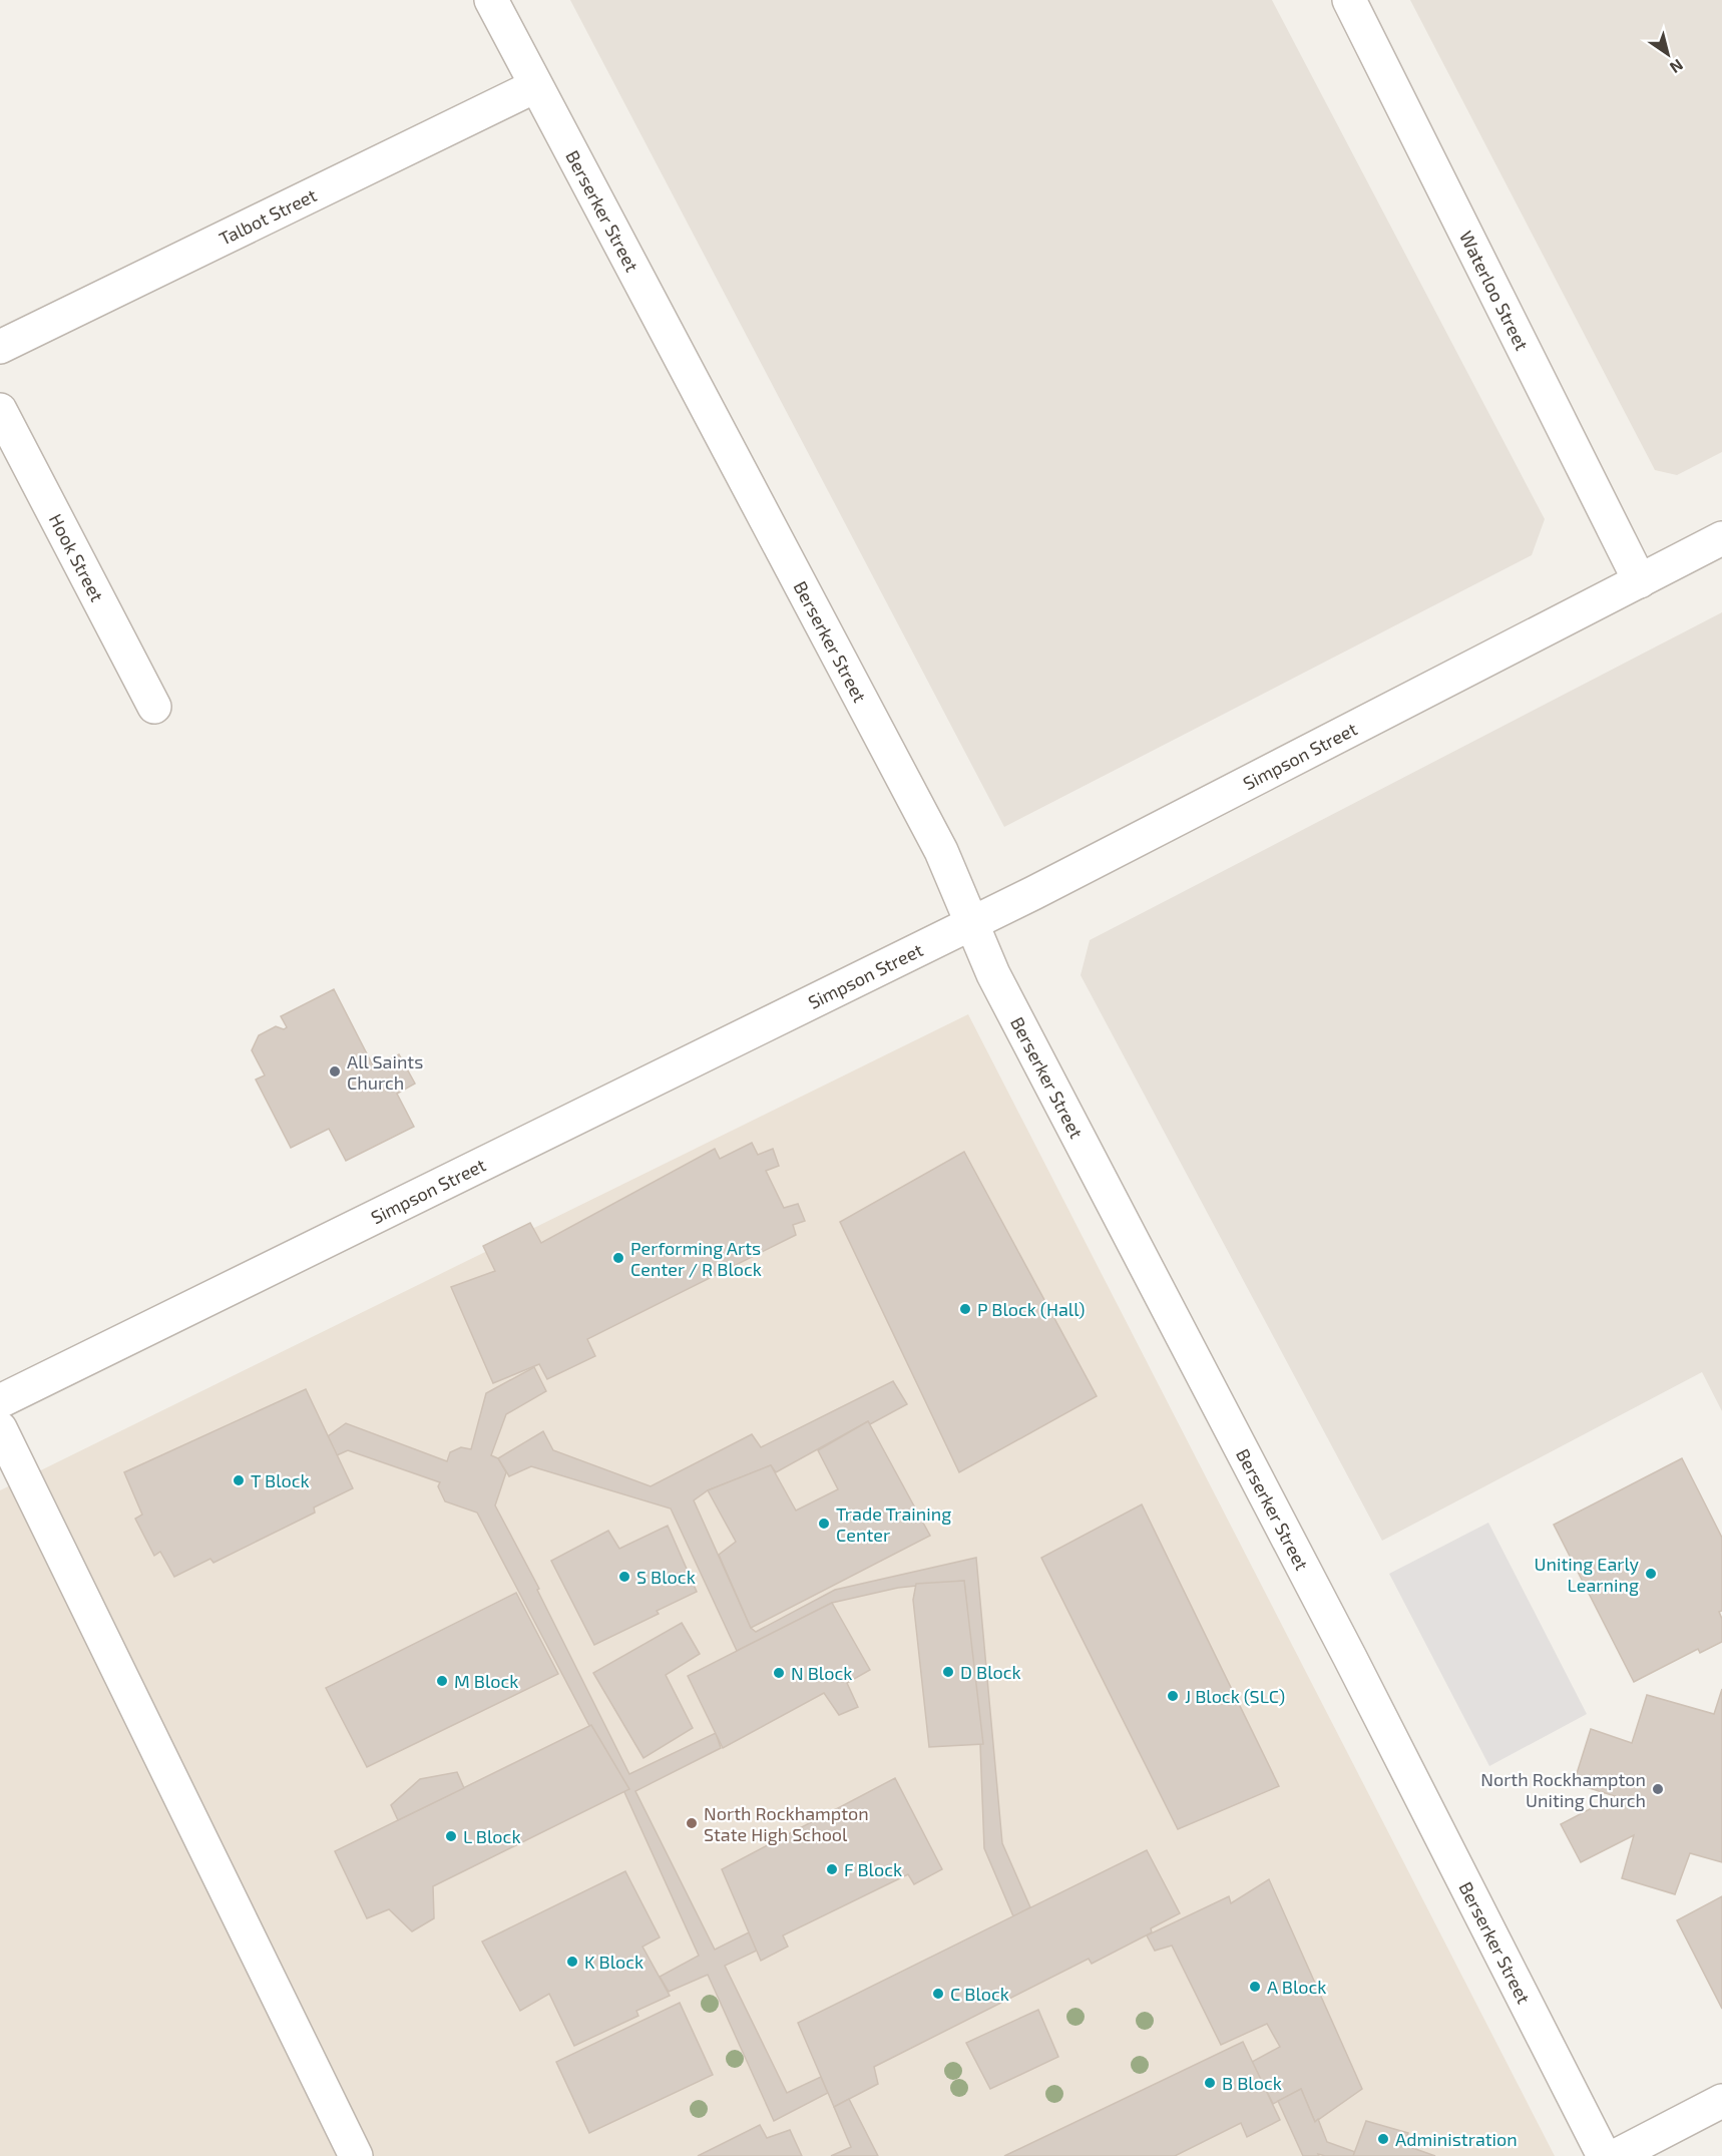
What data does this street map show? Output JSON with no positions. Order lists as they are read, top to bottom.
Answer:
{
  "streets": {
    "street": [
      "Berserker Street",
      "Talbot Street",
      "Waterloo Street",
      "Hook Street",
      "Simpson Street"
    ]
  },
  "crossings": [
    ["Berserker Street", "Talbot Street"],
    ["Berserker Street", "Simpson Street"],
    ["Waterloo Street", "Simpson Street"]
  ],
  "places": [
    "All Saints Church",
    "Performing Arts Center / R Block",
    "P Block (Hall)",
    "T Block",
    "Trade Training Center",
    "Uniting Early Learning",
    "S Block",
    "D Block",
    "N Block",
    "M Block",
    "J Block (SLC)",
    "North Rockhampton Uniting Church",
    "North Rockhampton State High School",
    "L Block",
    "F Block",
    "K Block",
    "A Block",
    "C Block",
    "B Block",
    "Administration"
  ],
  "north": "bottom right"
}
